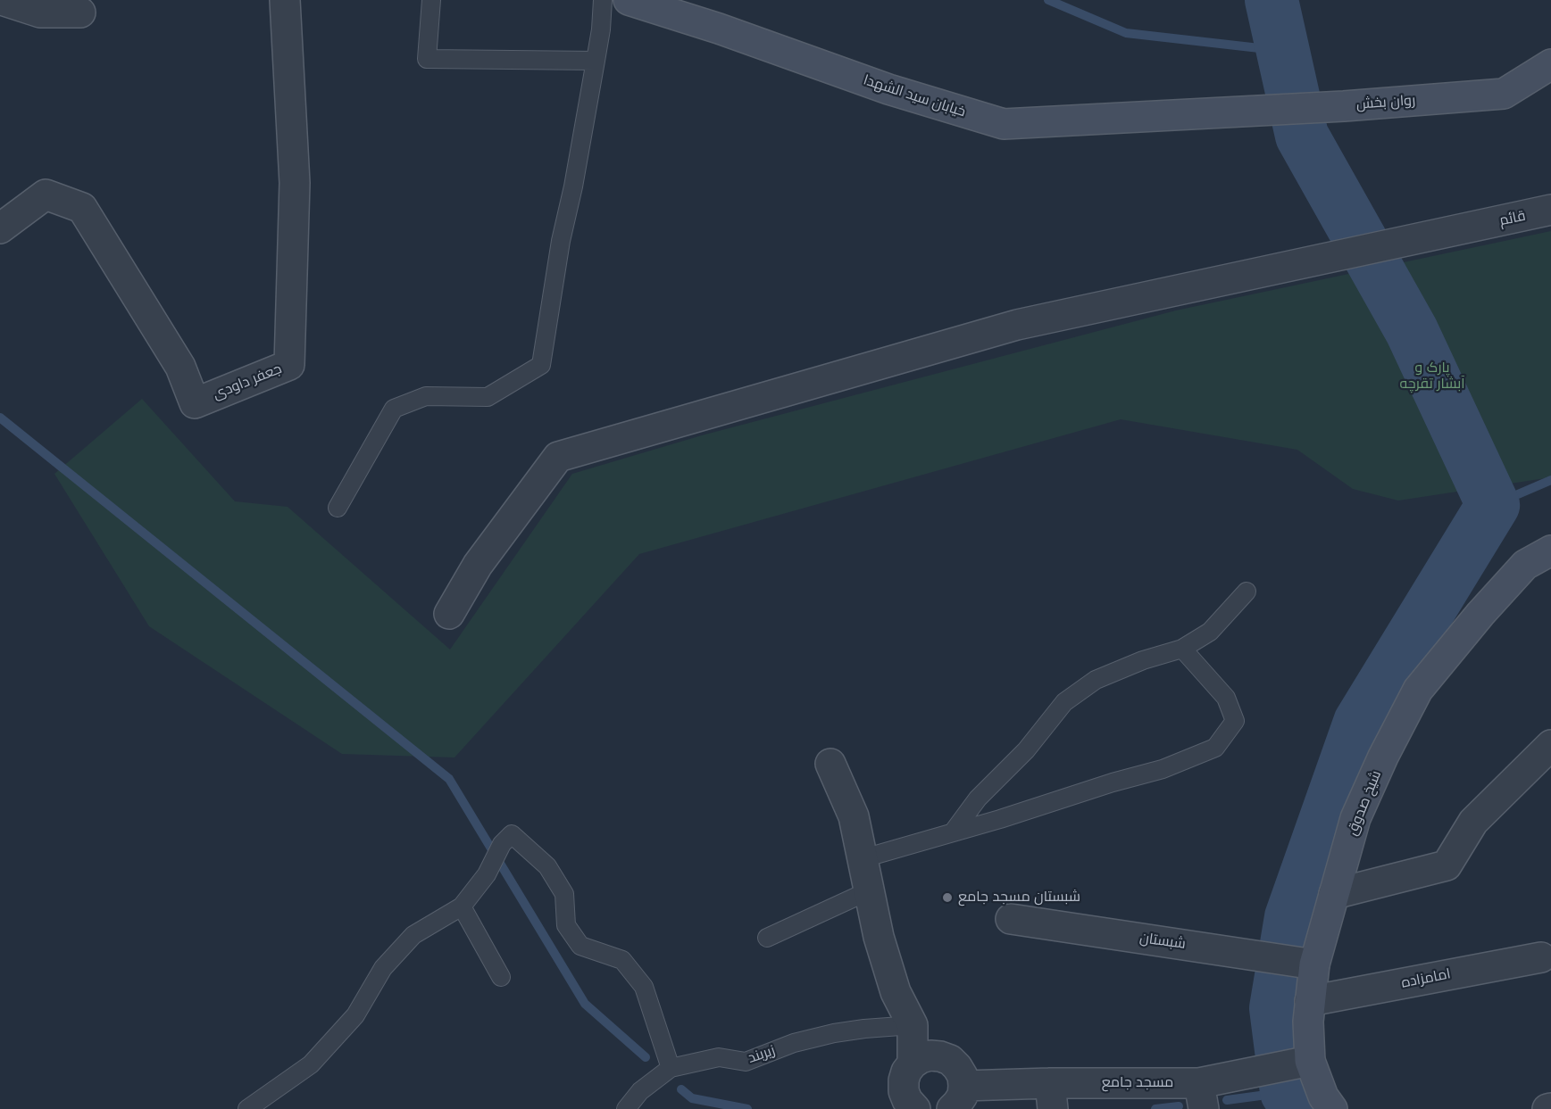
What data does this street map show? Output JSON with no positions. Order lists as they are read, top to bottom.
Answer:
{
  "streets": {
    "street": [
      "خیابان سید الشهدا",
      "روان بخش",
      "قائم",
      "جعفر داودی",
      "شیخ صدوق",
      "شبستان",
      "امامزاده",
      "مسجد جامع"
    ],
    "lane": ["زیربند"]
  },
  "crossings": [
    ["خیابان سید الشهدا", "روان بخش"],
    ["شیخ صدوق", "شبستان"],
    ["شیخ صدوق", "امامزاده"],
    ["شیخ صدوق", "مسجد جامع"]
  ],
  "parks": ["پارک و آبشار تقرچه"],
  "places": ["شبستان مسجد جامع"]
}
